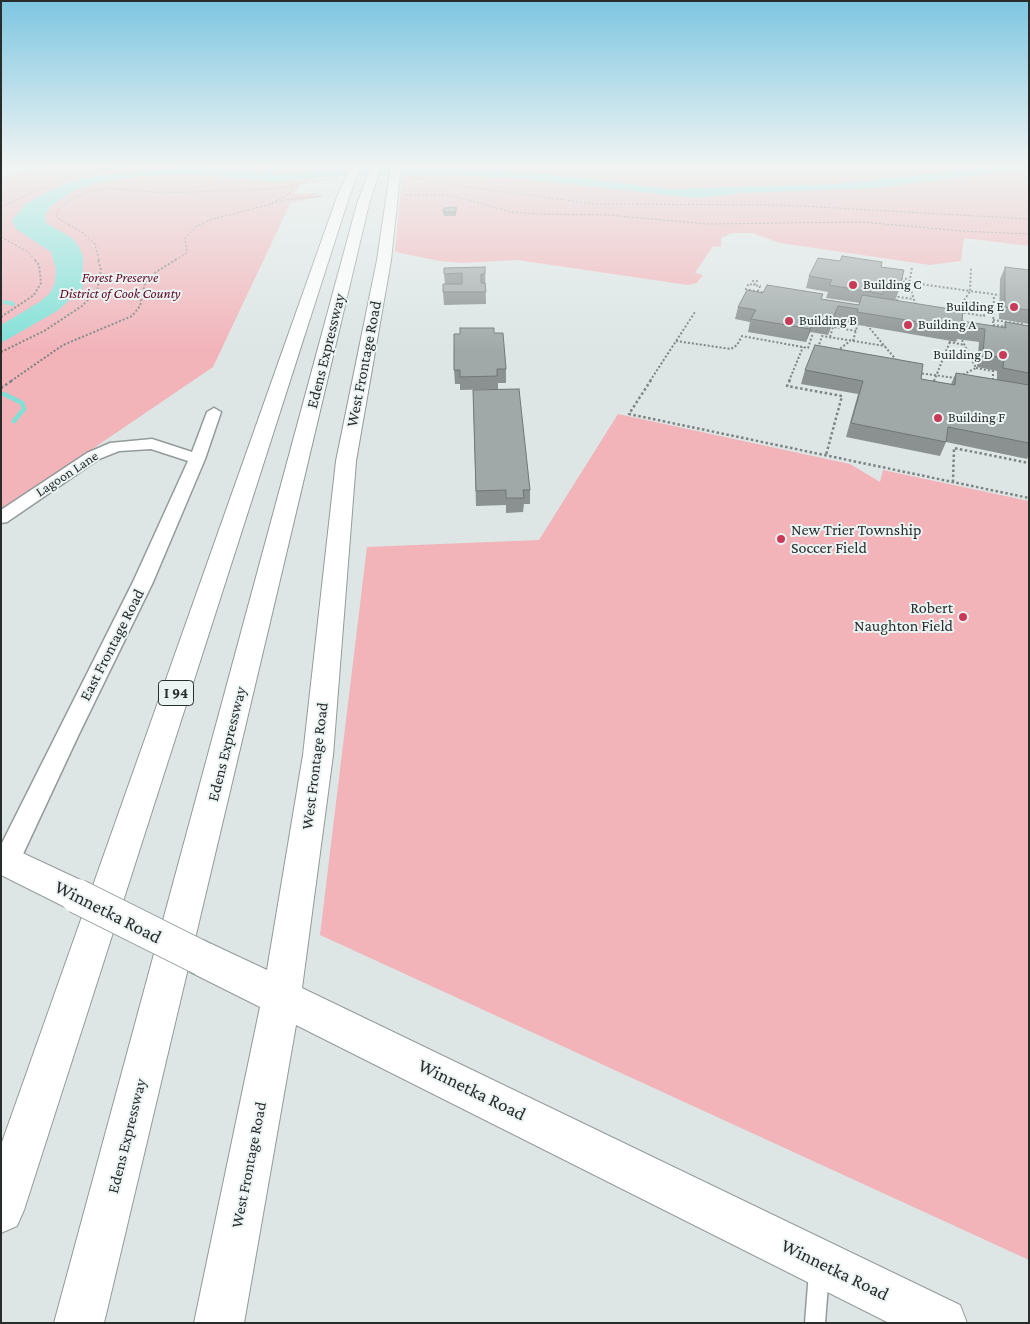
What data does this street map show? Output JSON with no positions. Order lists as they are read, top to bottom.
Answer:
{
  "streets": {
    "main road": [
      "Edens Expressway",
      "West Frontage Road",
      "I 94",
      "Winnetka Road"
    ],
    "street": ["Lagoon Lane", "East Frontage Road"]
  },
  "crossings": [
    ["West Frontage Road", "Winnetka Road"],
    ["Lagoon Lane", "East Frontage Road"],
    ["East Frontage Road", "Winnetka Road"]
  ],
  "parks": ["Forest Preserve District of Cook County"],
  "places": [
    "Building C",
    "Building E",
    "Building B",
    "Building A",
    "Building D",
    "Building F",
    "New Trier Township Soccer Field",
    "Robert Naughton Field"
  ]
}
